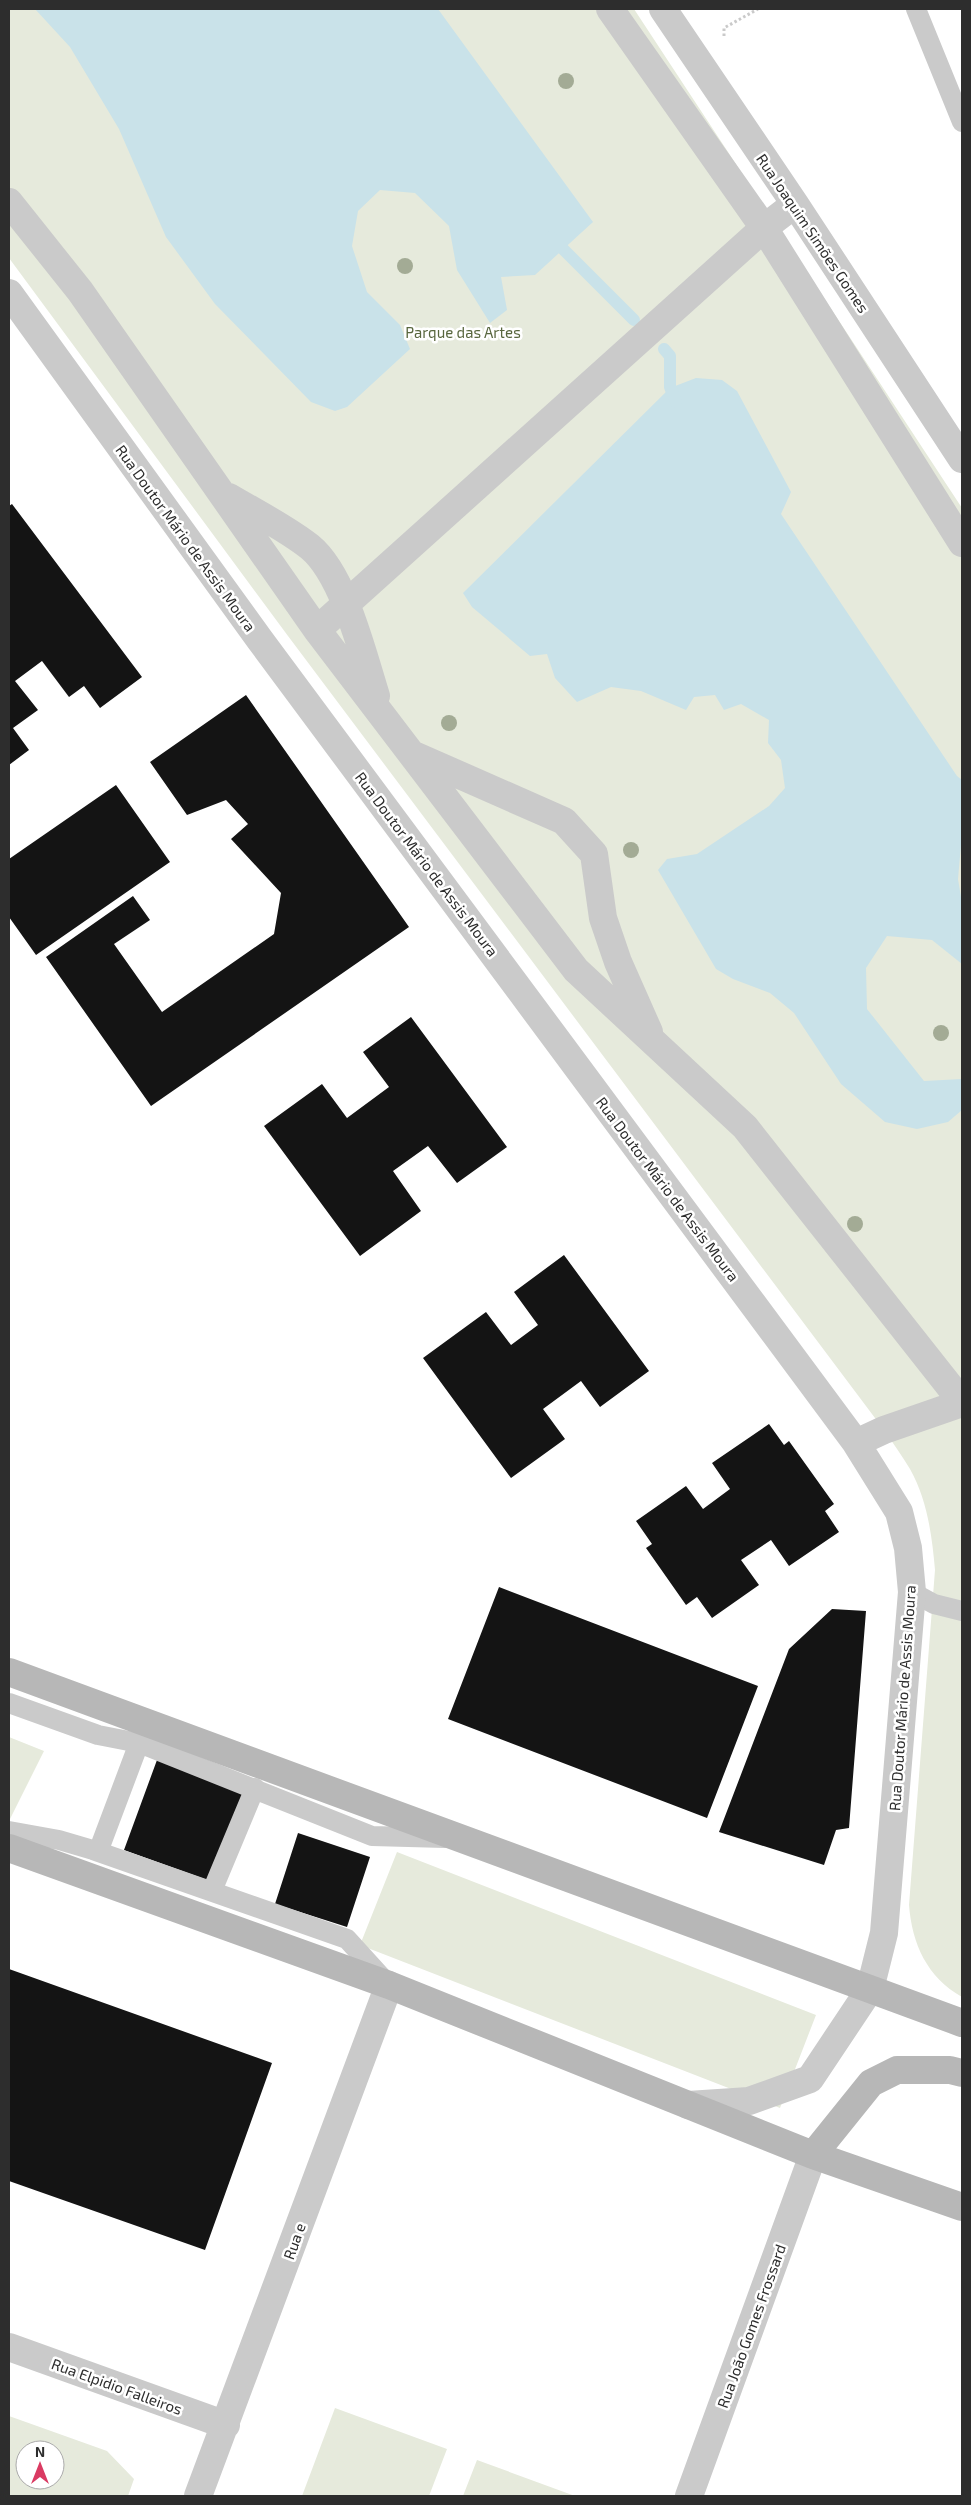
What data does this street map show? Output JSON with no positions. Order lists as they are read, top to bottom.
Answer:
{
  "streets": {
    "street": [
      "Rua Joaquim Simões Gomes",
      "Rua Doutor Mário de Assis Moura",
      "Rua e",
      "Rua João Gomes Frossard",
      "Rua Elpidio Falleiros"
    ]
  },
  "crossings": [
    ["Rua e", "Rua Elpidio Falleiros"]
  ],
  "parks": ["Parque das Artes"],
  "north": "top"
}
